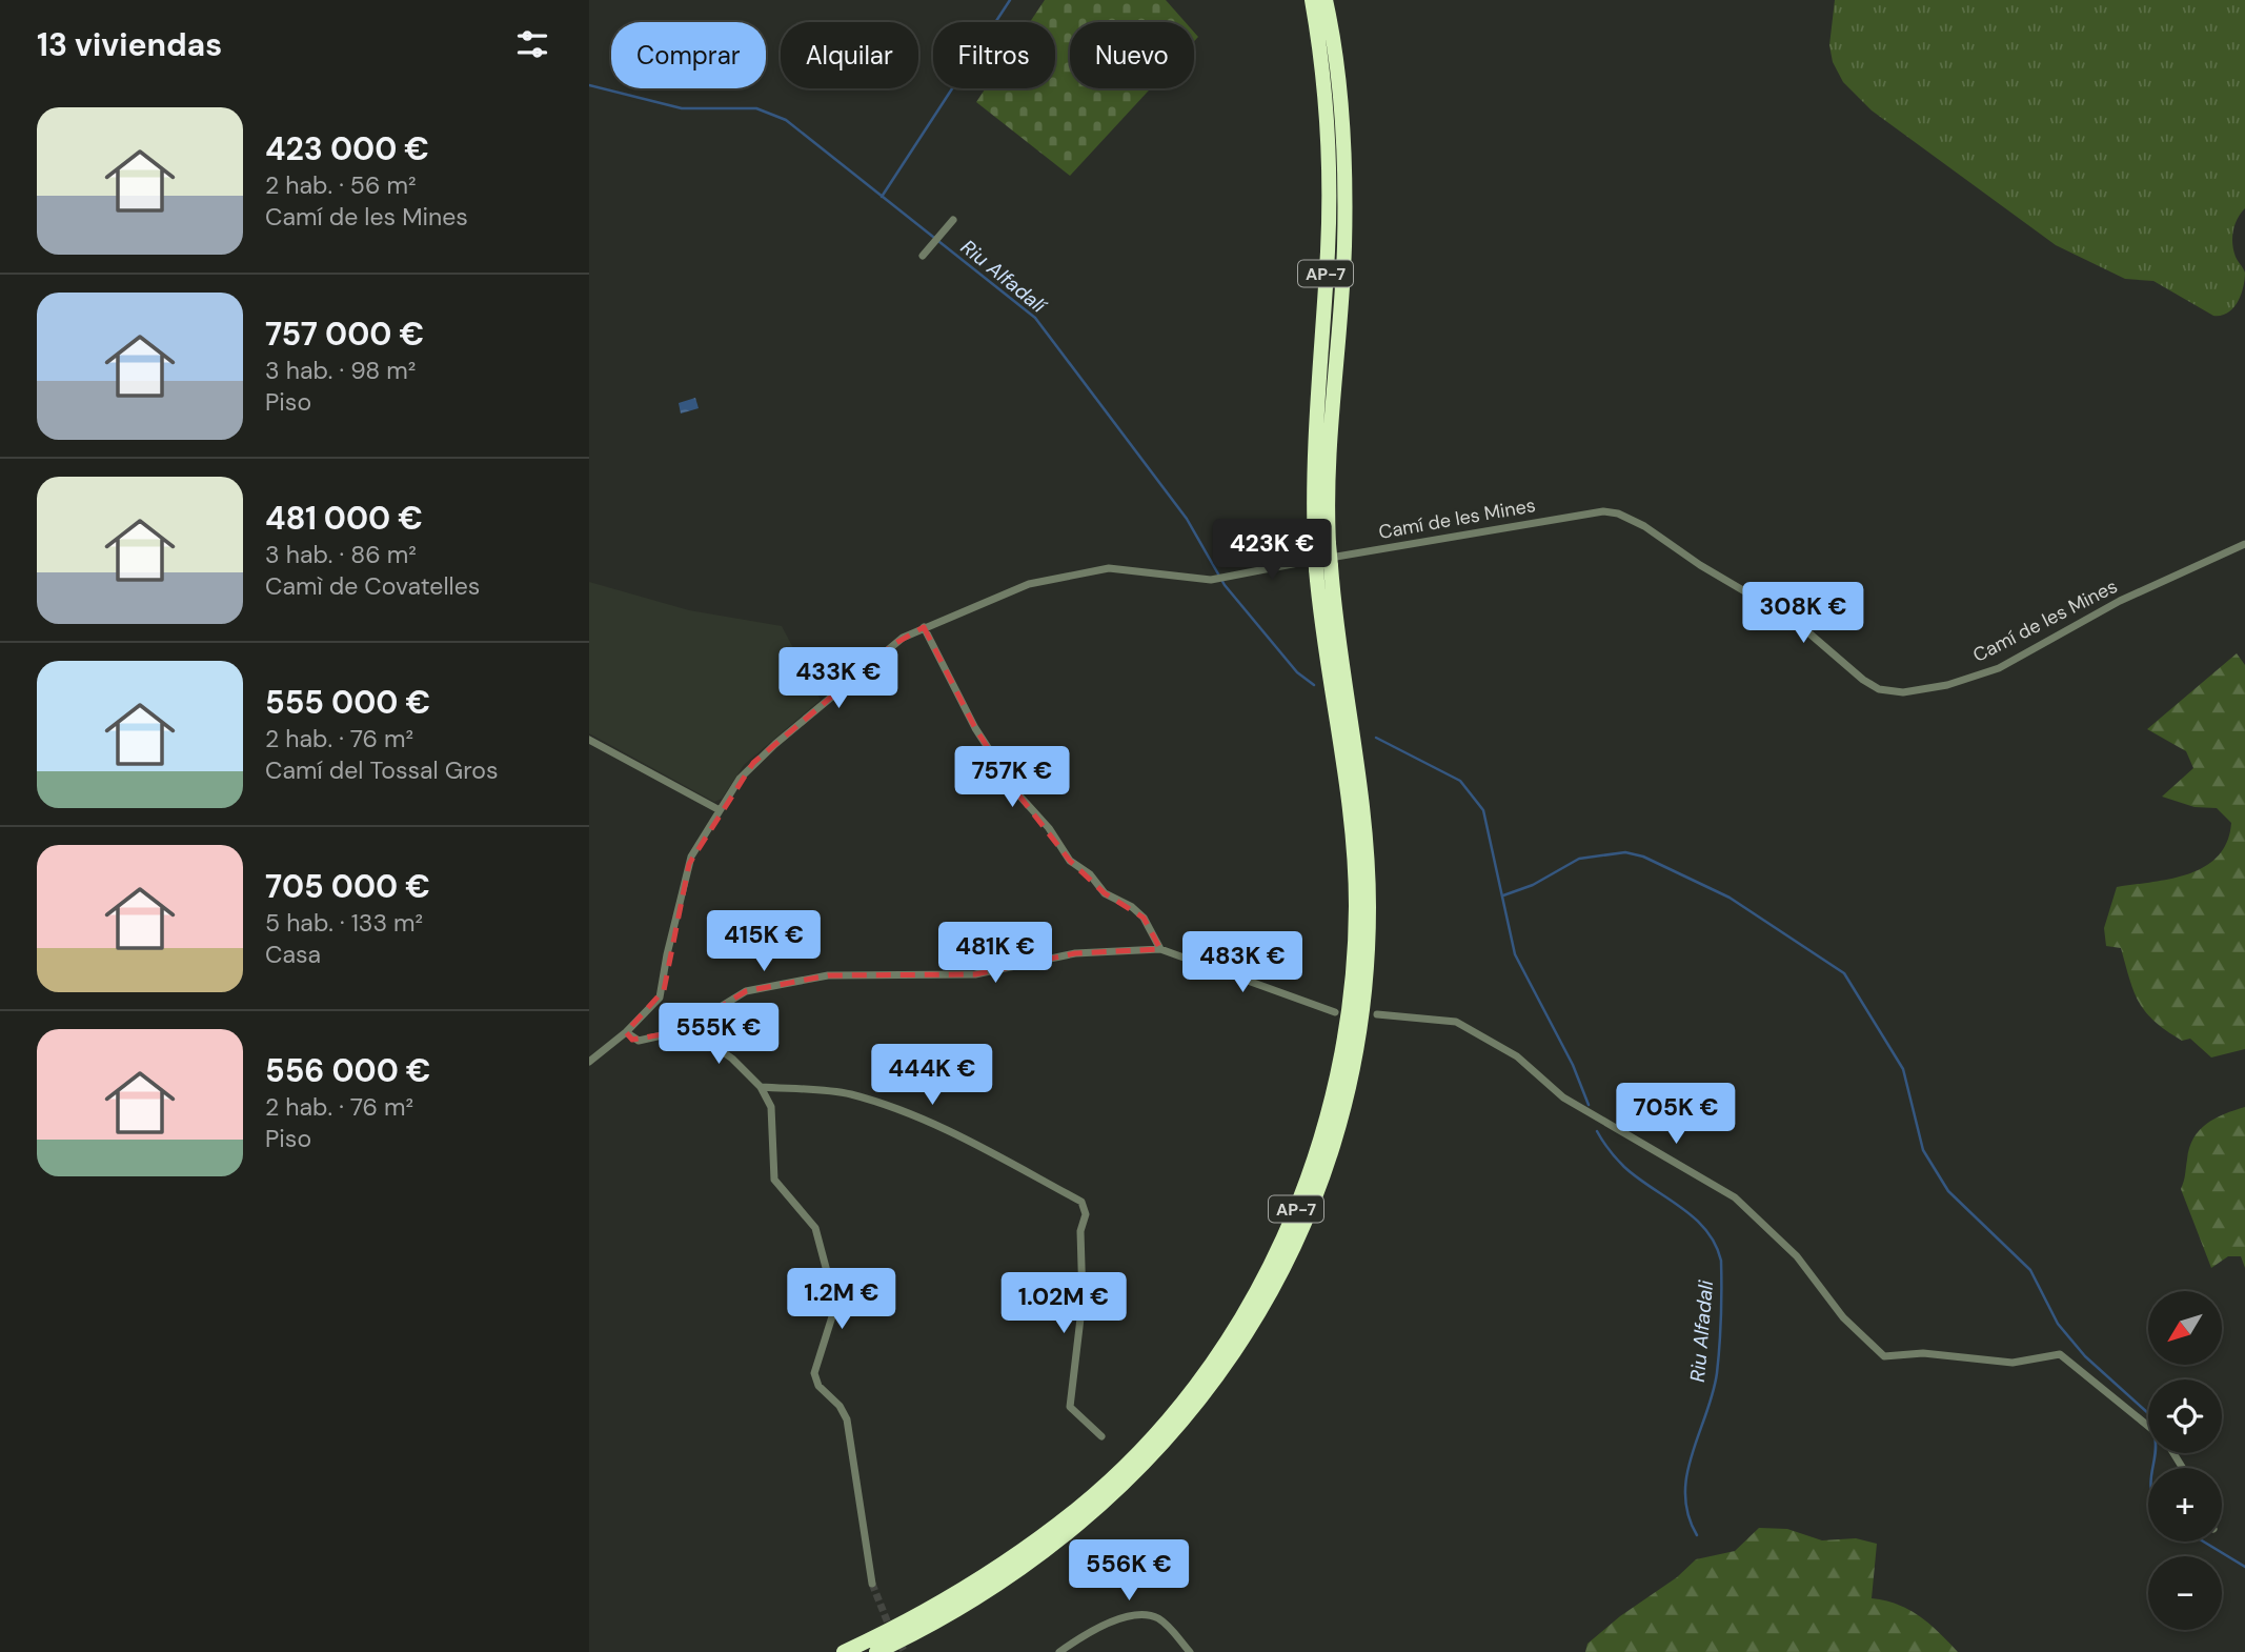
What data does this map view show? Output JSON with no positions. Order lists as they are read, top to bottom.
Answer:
{
  "streets": {
    "highway": ["AP-7"],
    "street": ["Camí de les Mines"]
  },
  "crossings": [
    ["AP-7", "Camí de les Mines"]
  ],
  "water": ["Riu Alfadalí", "Riu Alfadali"],
  "north": "bottom left",
  "page": {
    "heading": "13 viviendas",
    "chip": [
      "Comprar",
      "Alquilar",
      "Filtros",
      "Nuevo"
    ],
    "list": [
      {
        "name": "423 000 €",
        "note": "2 hab. · 56 m² · Camí de les Mines"
      },
      {
        "name": "757 000 €",
        "note": "3 hab. · 98 m² · Piso"
      },
      {
        "name": "481 000 €",
        "note": "3 hab. · 86 m² · Camì de Covatelles"
      },
      {
        "name": "555 000 €",
        "note": "2 hab. · 76 m² · Camí del Tossal Gros"
      },
      {
        "name": "705 000 €",
        "note": "5 hab. · 133 m² · Casa"
      },
      {
        "name": "556 000 €",
        "note": "2 hab. · 76 m² · Piso"
      }
    ],
    "price": [
      "423K €",
      "308K €",
      "433K €",
      "757K €",
      "415K €",
      "481K €",
      "483K €",
      "555K €",
      "444K €",
      "705K €",
      "1.2M €",
      "1.02M €",
      "556K €"
    ],
    "map_buttons": ["+", "−"]
  }
}
